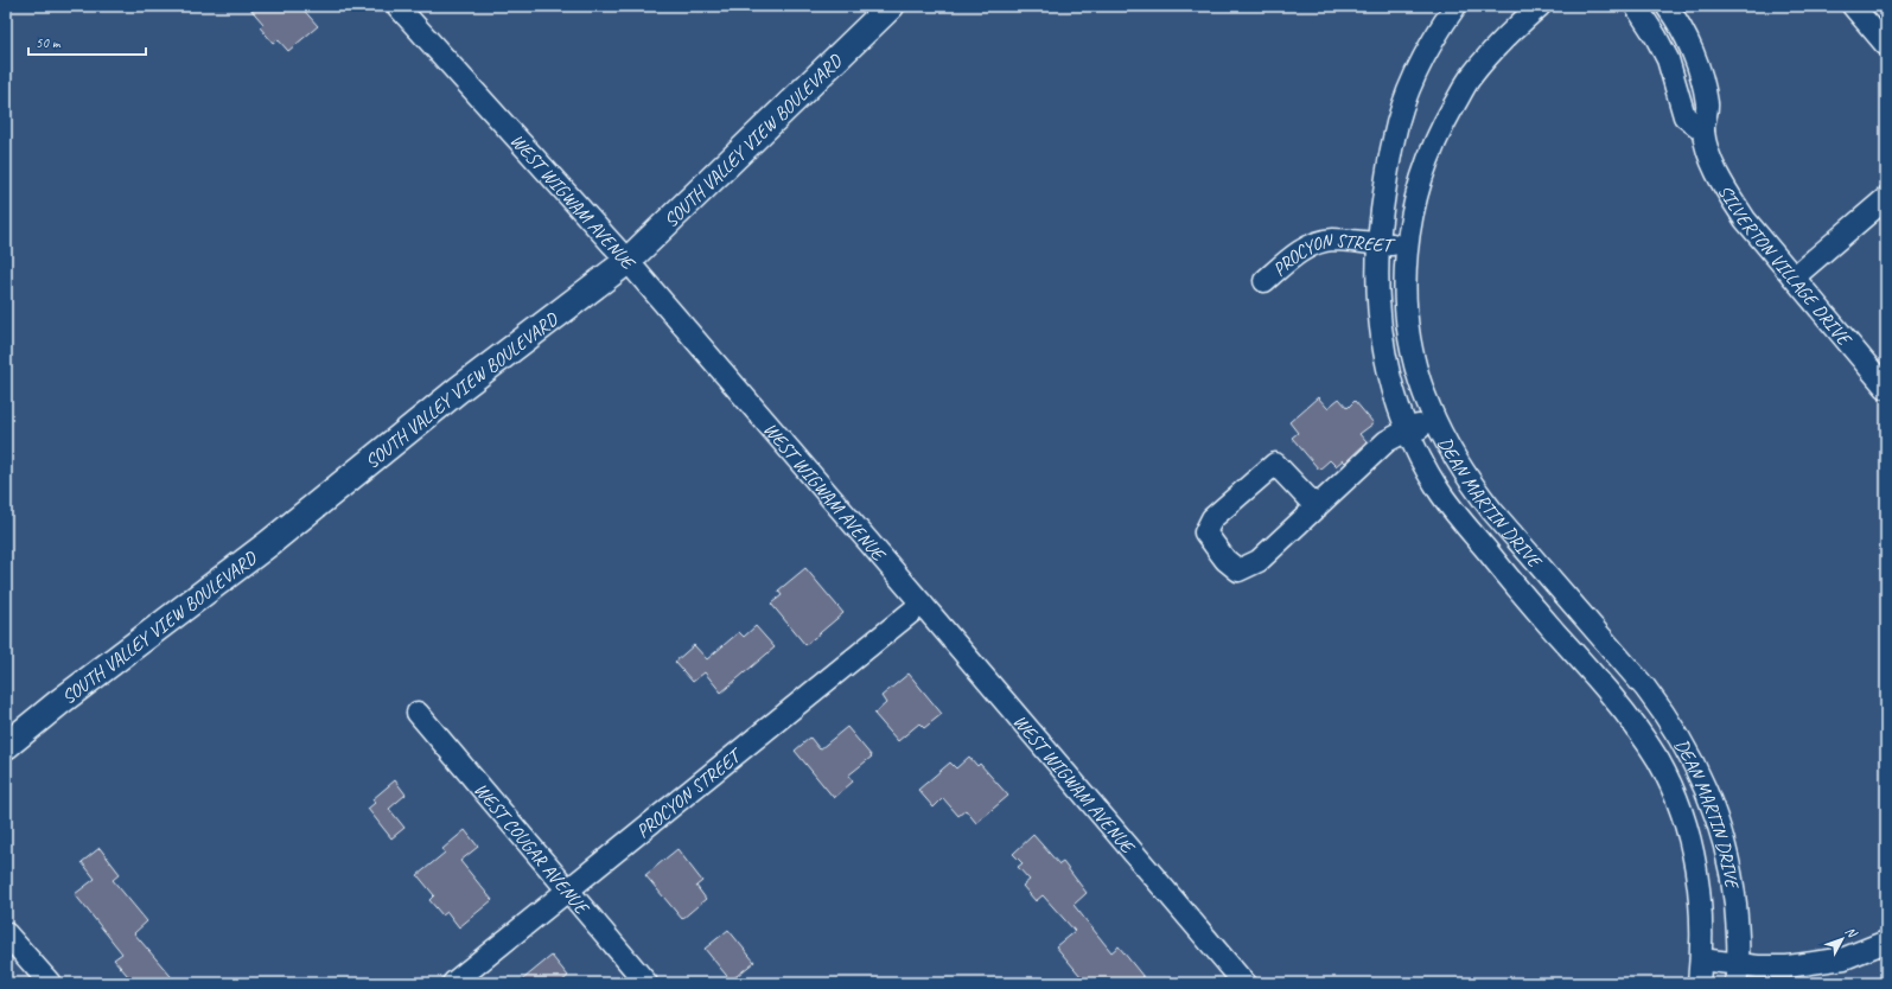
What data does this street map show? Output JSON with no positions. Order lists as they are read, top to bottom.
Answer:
{
  "streets": {
    "main road": ["SOUTH VALLEY VIEW BOULEVARD"],
    "street": [
      "WEST WIGWAM AVENUE",
      "PROCYON STREET",
      "SILVERTON VILLAGE DRIVE",
      "DEAN MARTIN DRIVE",
      "WEST COUGAR AVENUE"
    ]
  },
  "crossings": [
    ["SOUTH VALLEY VIEW BOULEVARD", "WEST WIGWAM AVENUE"],
    ["WEST WIGWAM AVENUE", "PROCYON STREET"],
    ["PROCYON STREET", "DEAN MARTIN DRIVE"],
    ["PROCYON STREET", "WEST COUGAR AVENUE"]
  ],
  "scale_bar": "50 m",
  "north": "top right"
}
